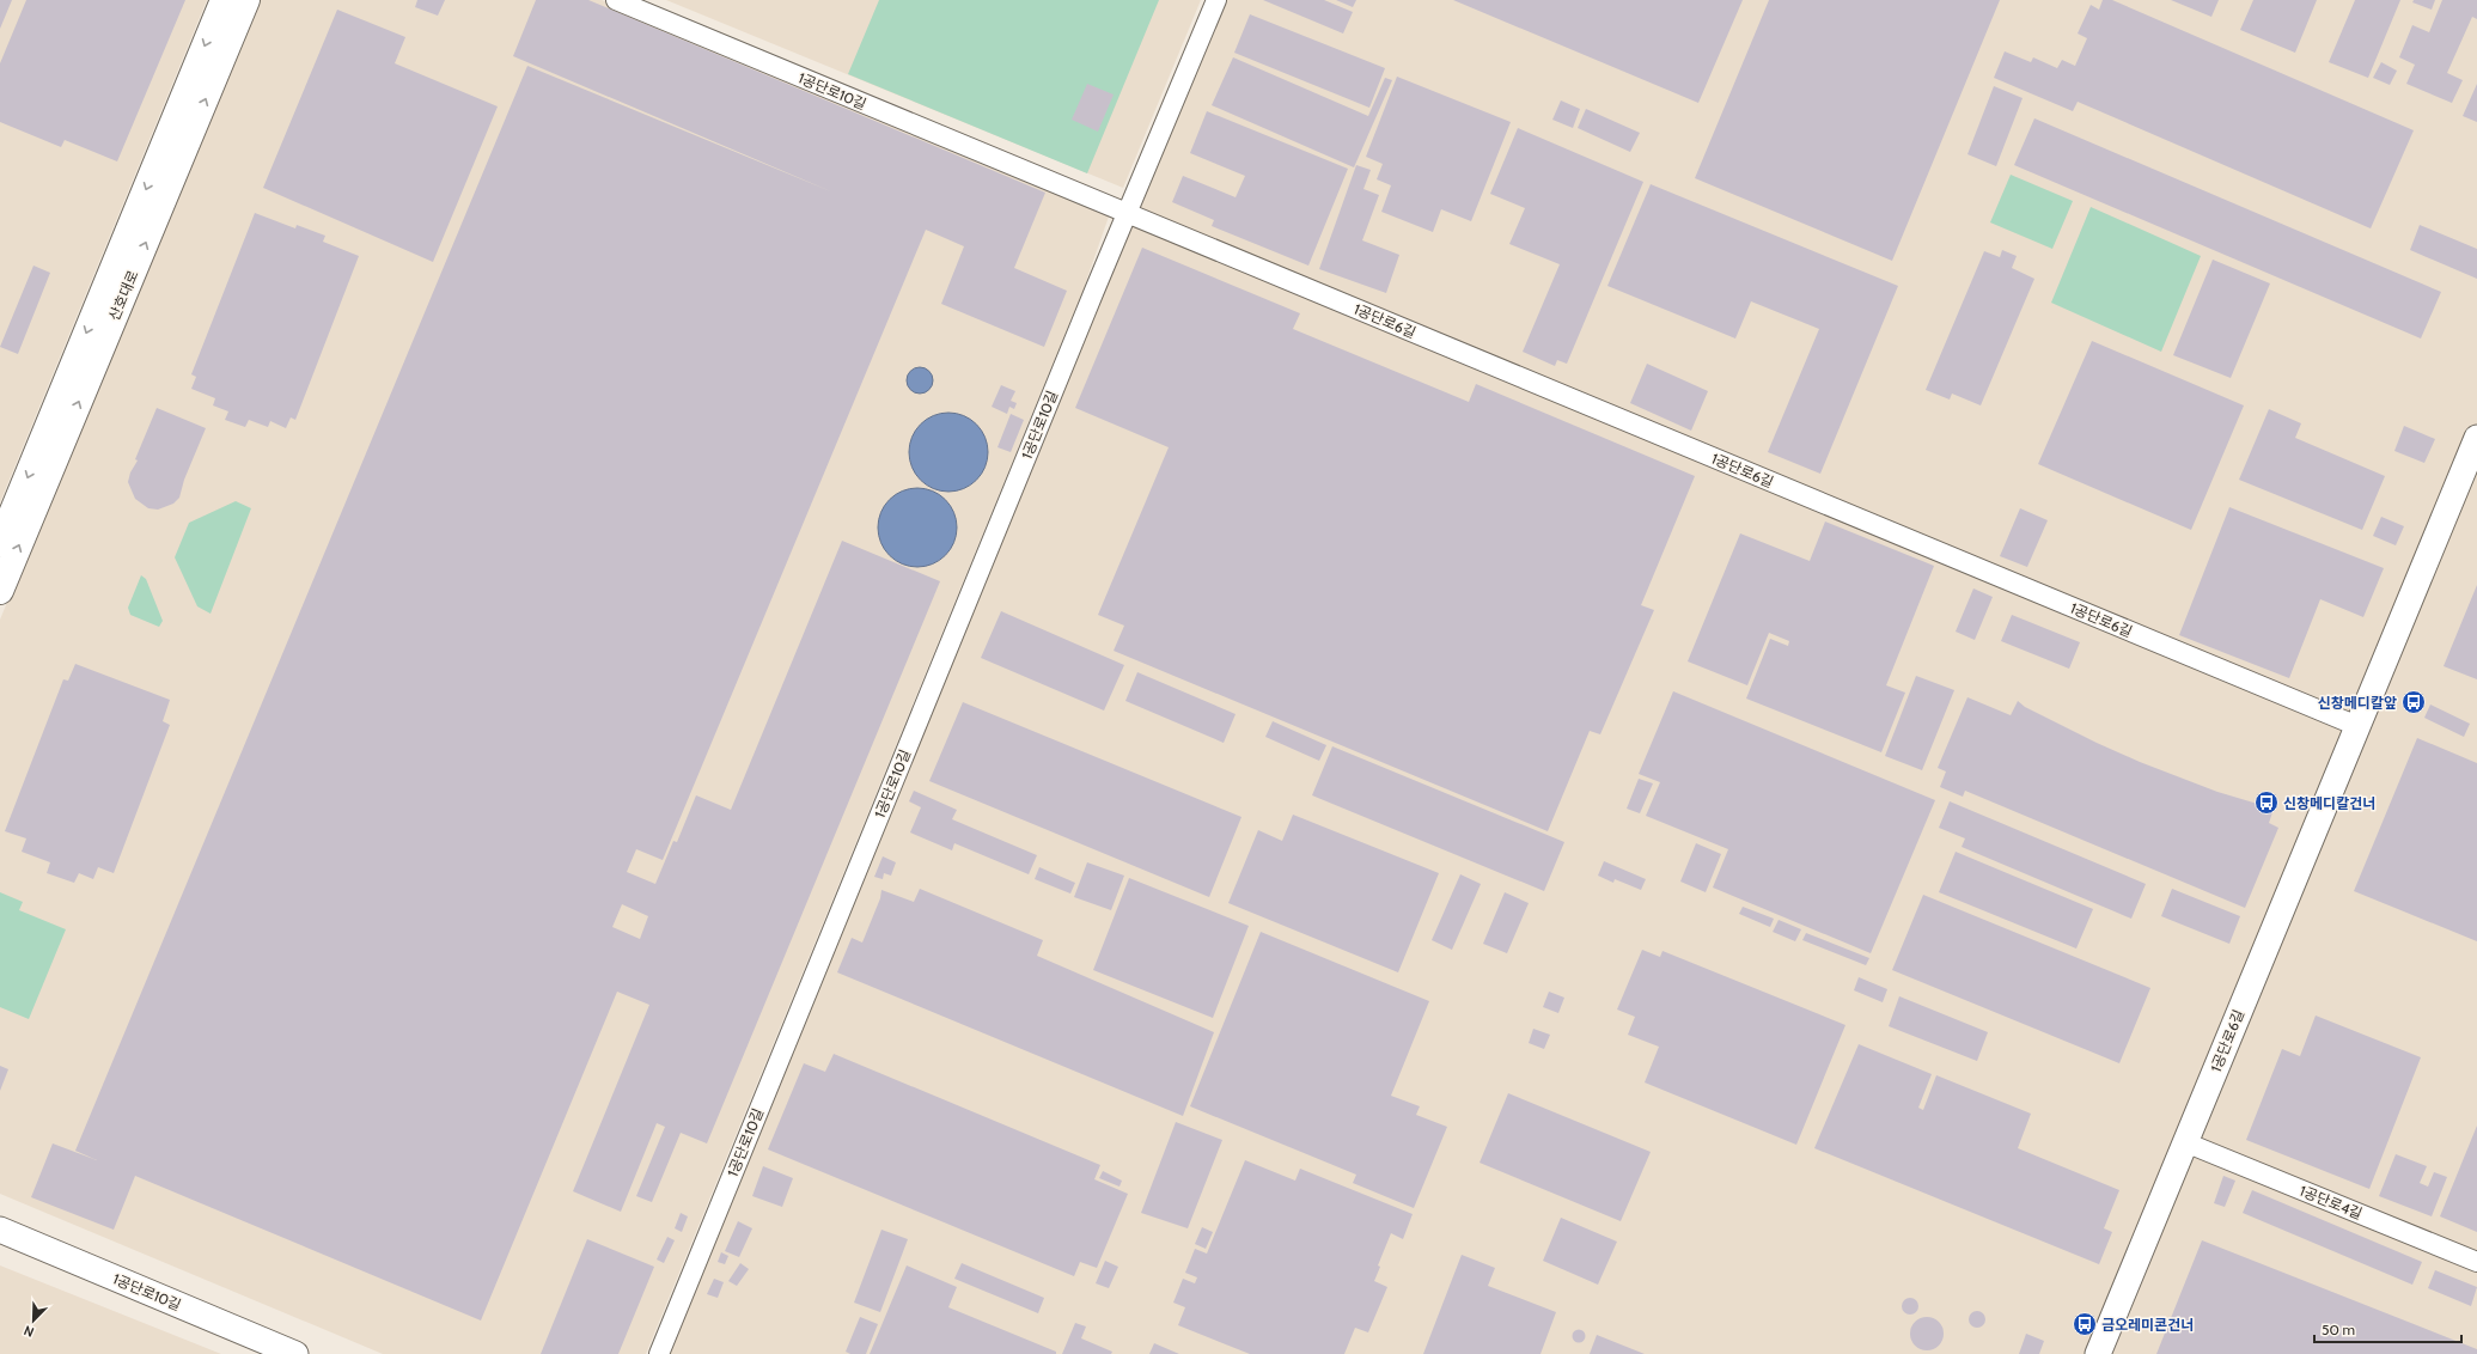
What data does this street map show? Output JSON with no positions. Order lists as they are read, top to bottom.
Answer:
{
  "streets": {
    "main road": ["산호대로"],
    "street": ["1공단로10길", "1공단로6길", "1공단로4길"]
  },
  "crossings": [
    ["1공단로10길", "1공단로6길"],
    ["1공단로6길", "1공단로4길"]
  ],
  "places": {
    "bus stop": ["신창메디칼앞", "신창메디칼건너", "금오레미콘건너"]
  },
  "scale_bar": "50 m",
  "north": "bottom left"
}
